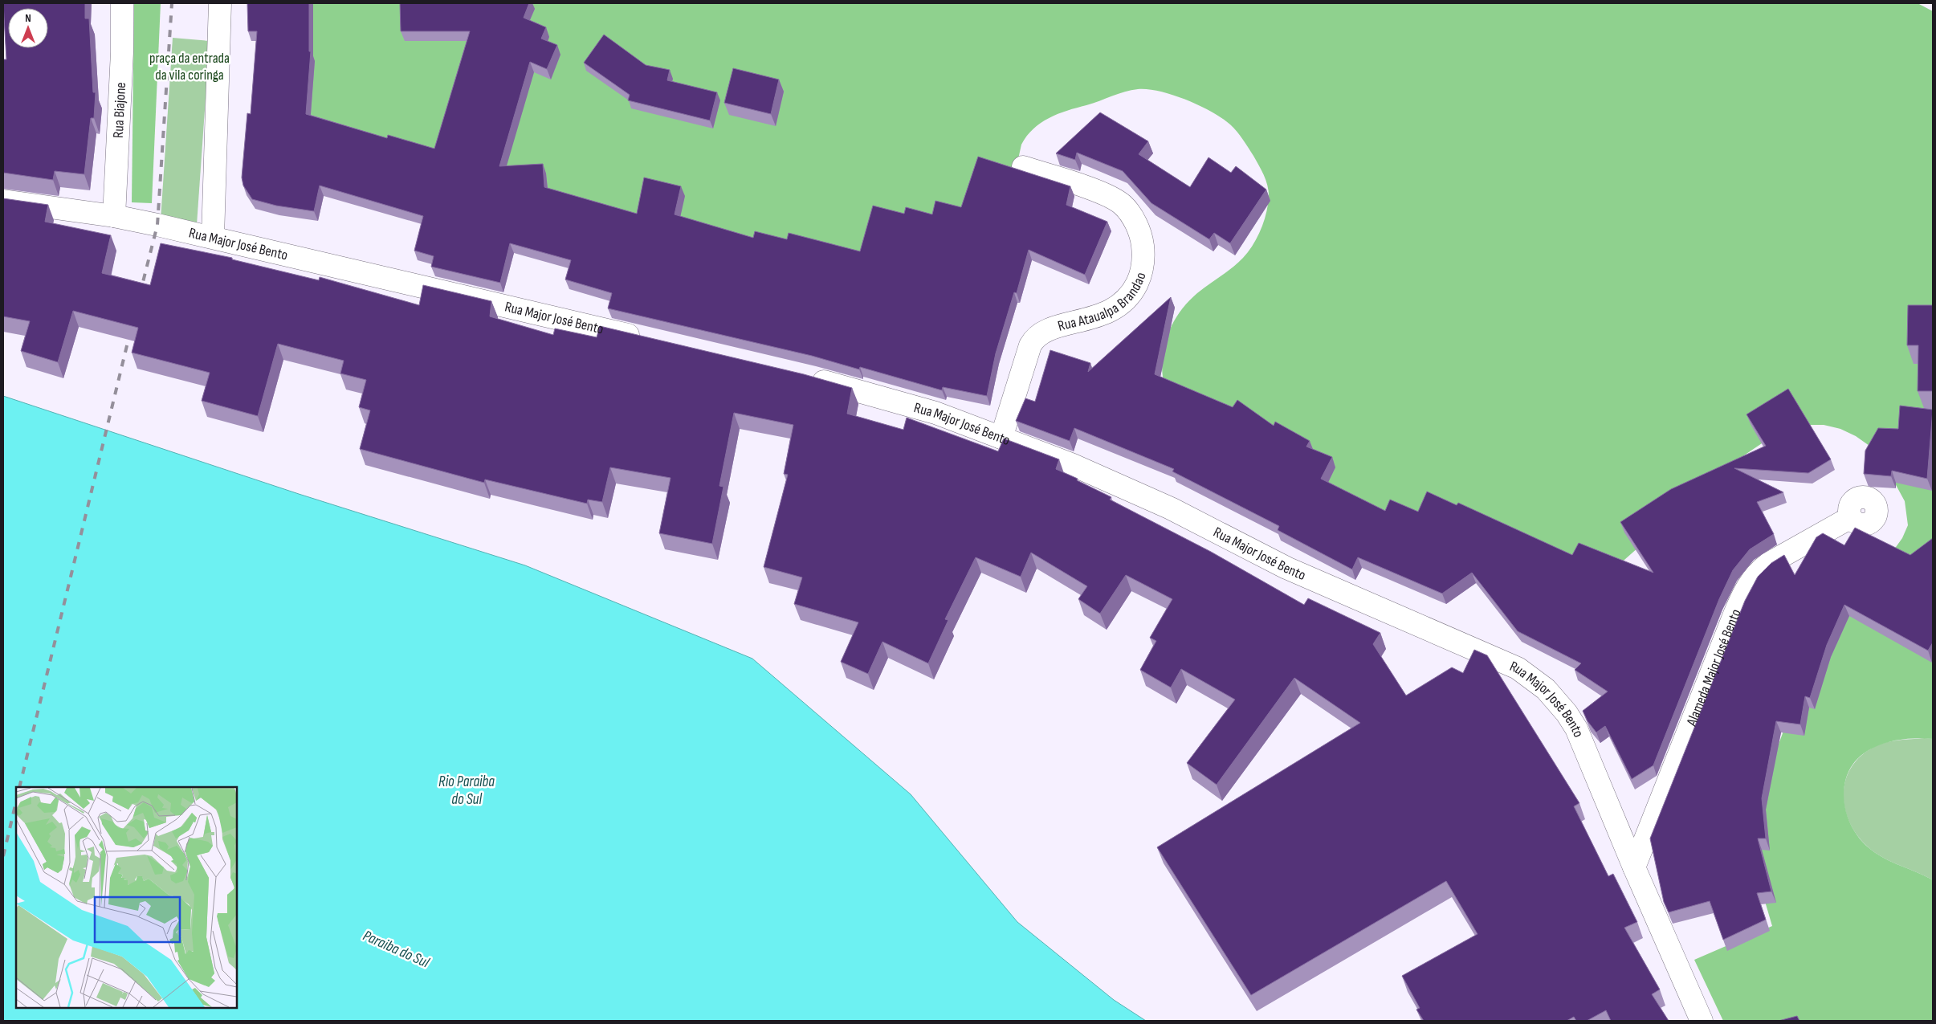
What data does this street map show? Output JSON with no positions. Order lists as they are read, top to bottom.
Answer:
{
  "streets": {
    "street": [
      "Rua Biajone",
      "Rua Major José Bento",
      "Rua Ataualpa Brandao",
      "Alameda Major José Bento"
    ]
  },
  "crossings": [
    ["Rua Biajone", "Rua Major José Bento"],
    ["Rua Major José Bento", "Rua Ataualpa Brandao"],
    ["Rua Major José Bento", "Alameda Major José Bento"]
  ],
  "water": ["Rio Paraiba do Sul", "Paraiba do Sul"],
  "parks": ["praça da entrada da vila coringa"],
  "north": "top"
}
